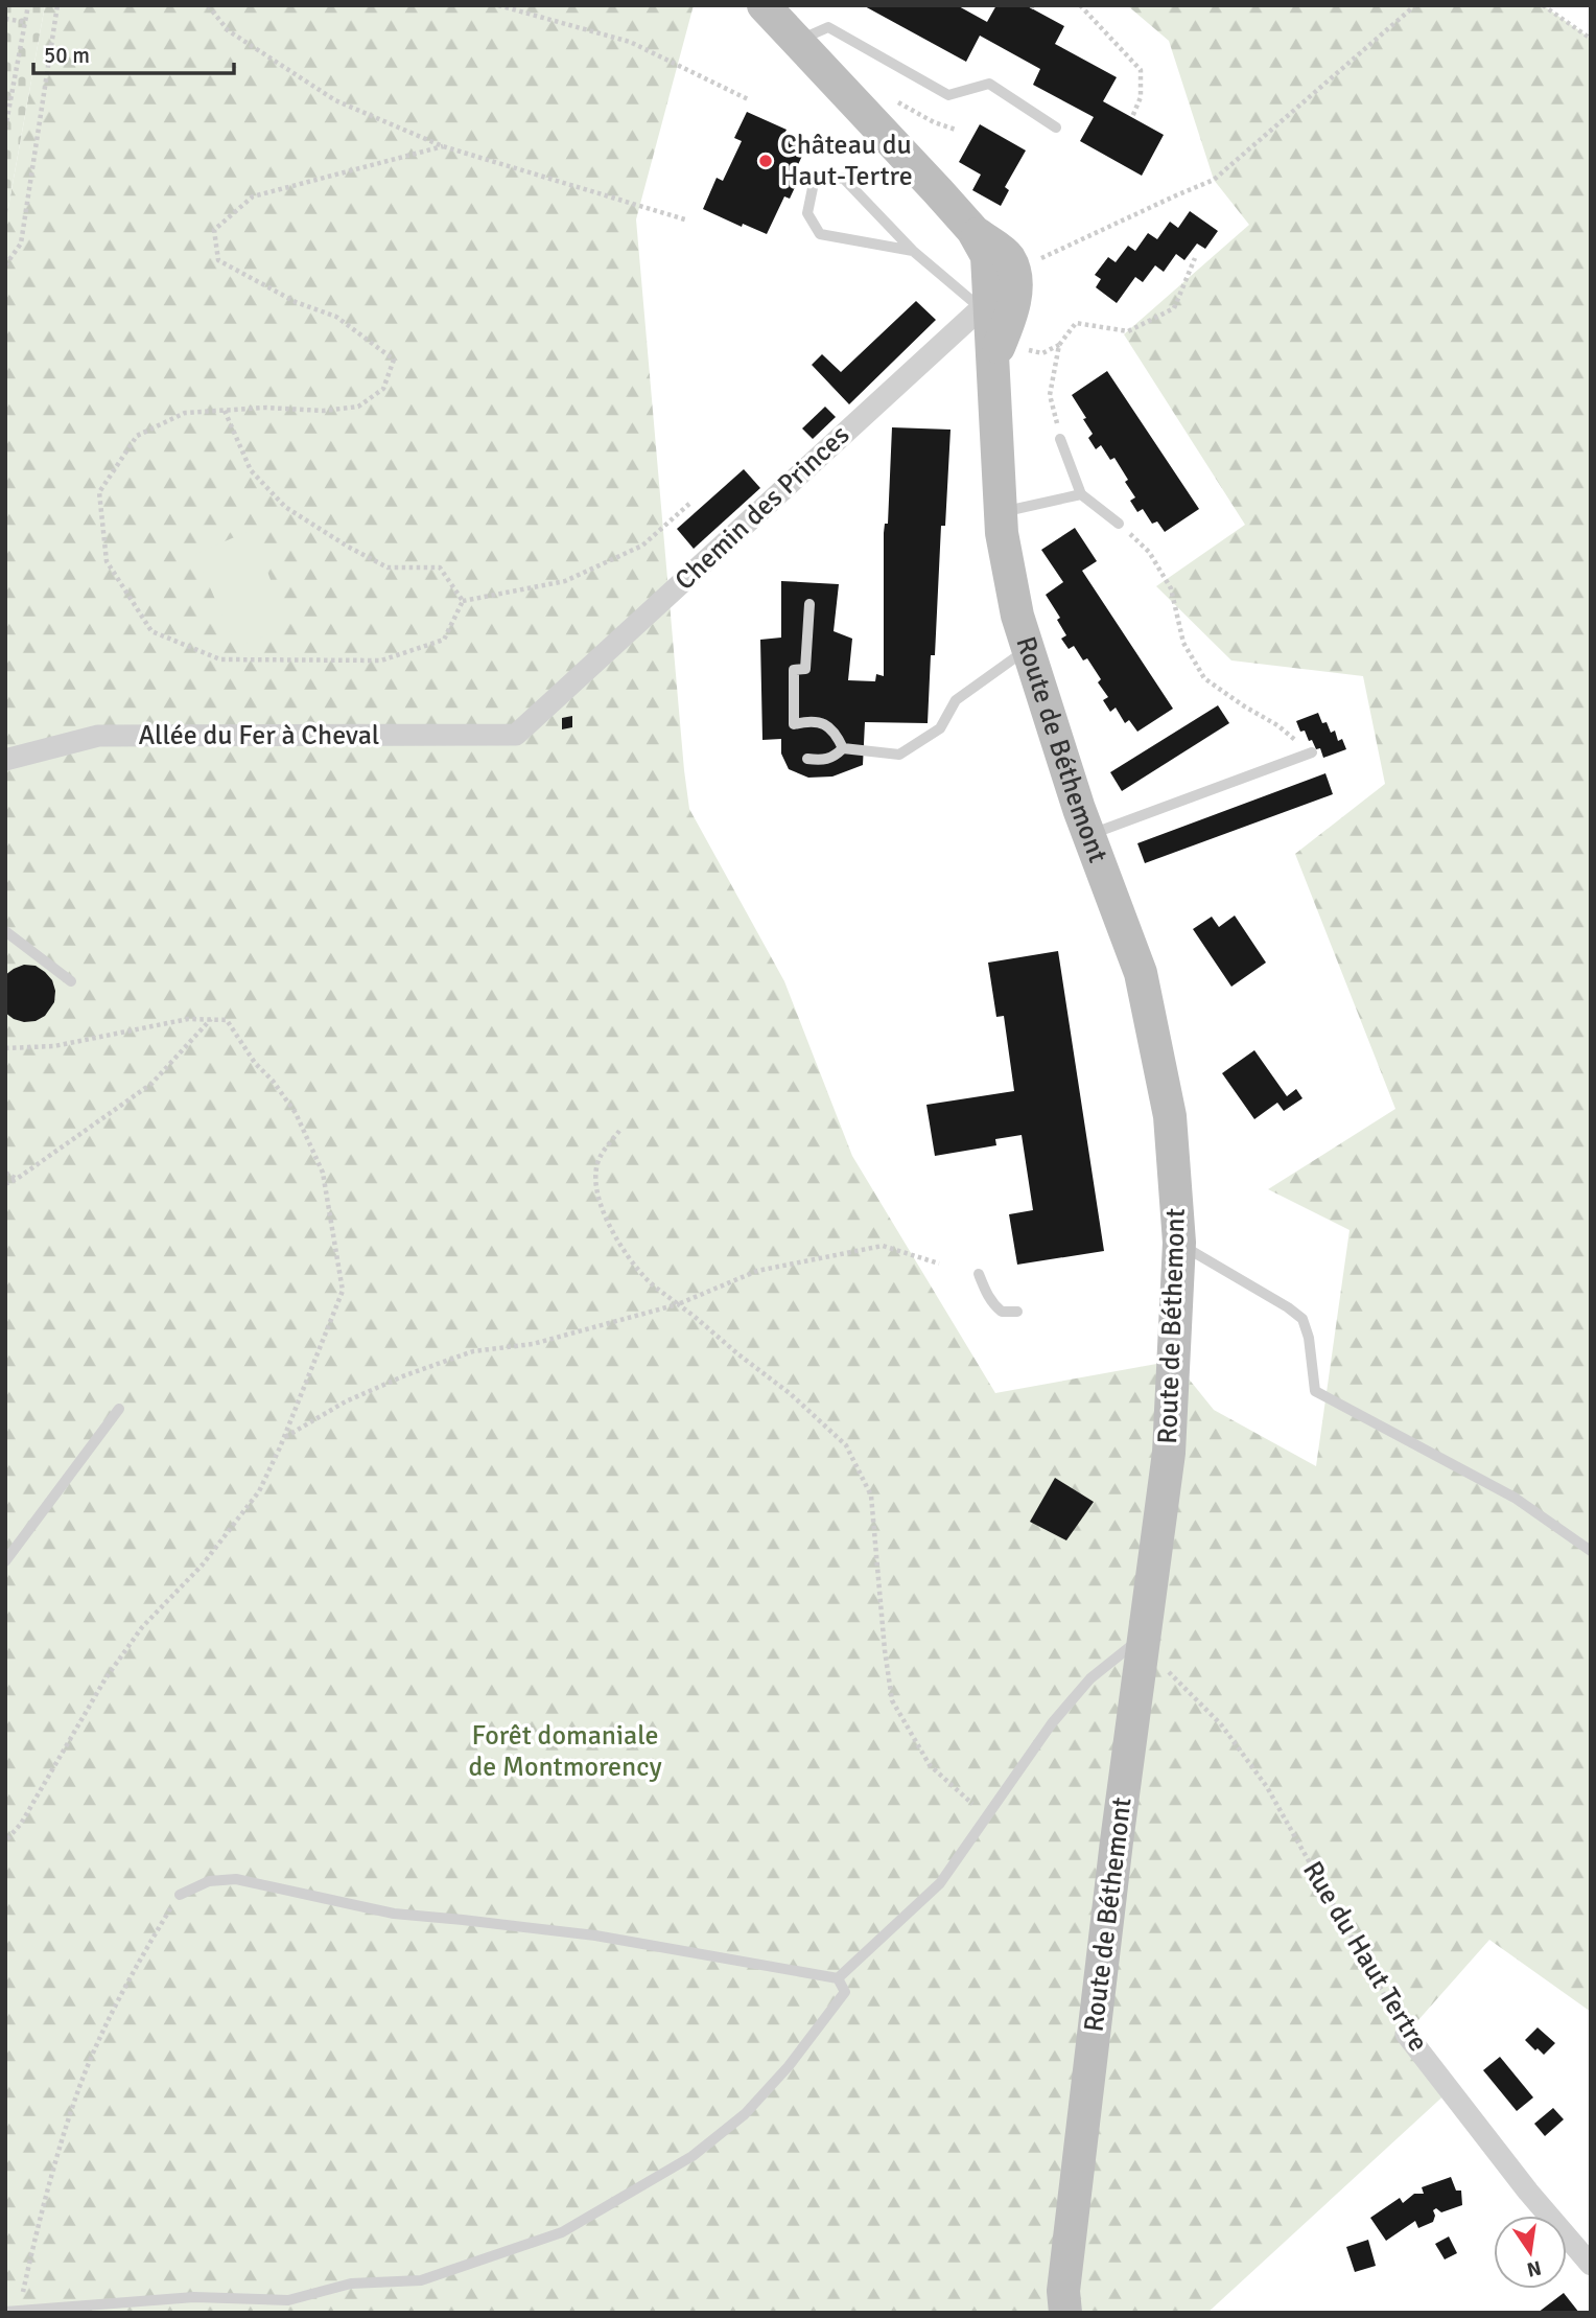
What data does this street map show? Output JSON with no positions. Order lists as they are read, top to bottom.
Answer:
{
  "streets": {
    "street": [
      "Chemin des Princes",
      "Allée du Fer à Cheval",
      "Route de Béthemont",
      "Rue du Haut Tertre"
    ]
  },
  "crossings": [
    ["Chemin des Princes", "Allée du Fer à Cheval"],
    ["Chemin des Princes", "Route de Béthemont"],
    ["Route de Béthemont", "Rue du Haut Tertre"]
  ],
  "parks": ["Forêt domaniale de Montmorency"],
  "places": ["Château du Haut-Tertre"],
  "scale_bar": "50 m",
  "north": "bottom"
}
